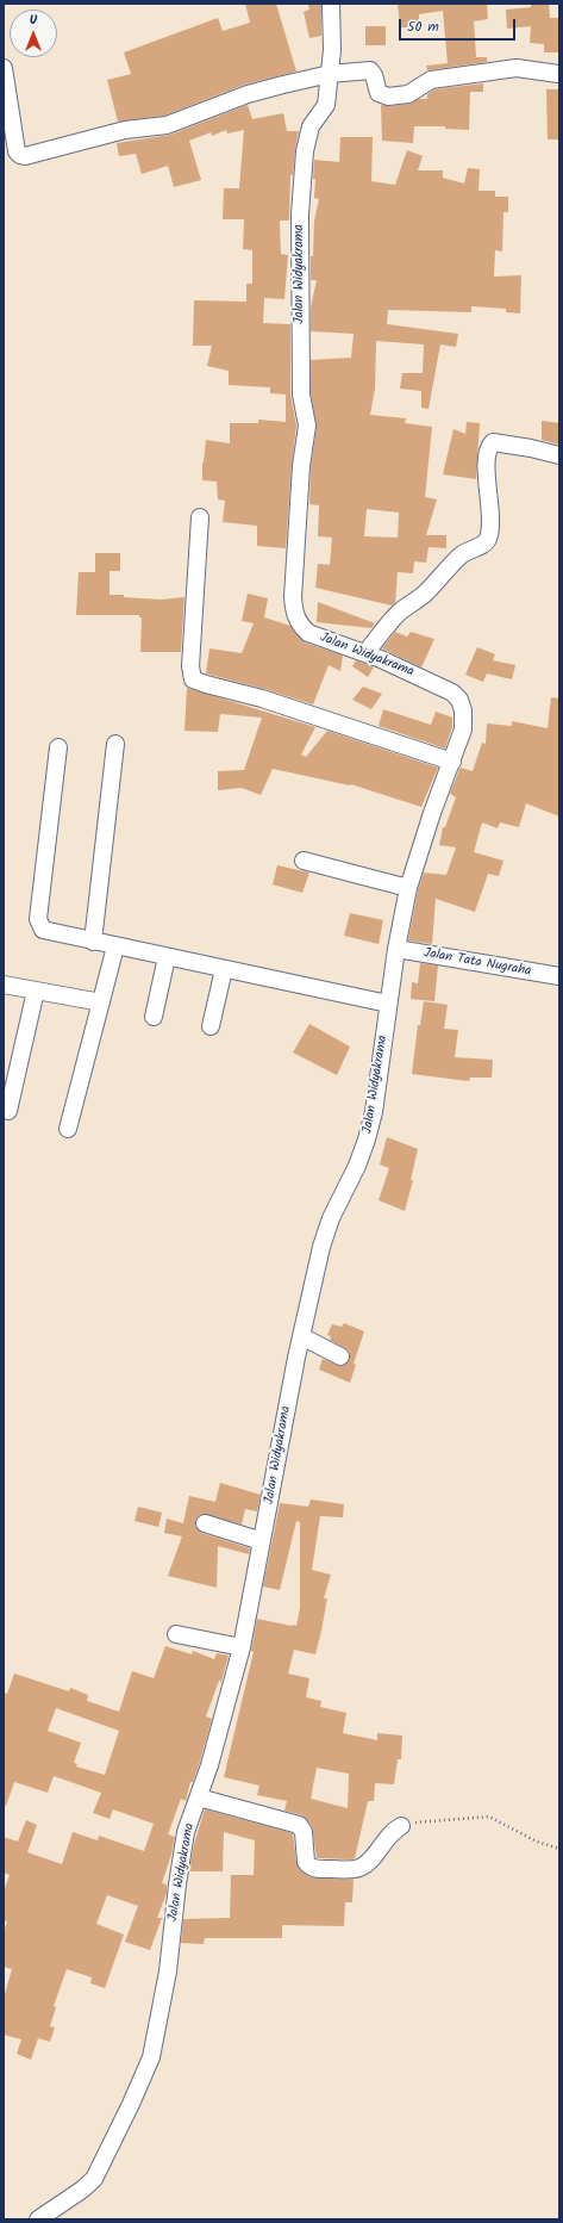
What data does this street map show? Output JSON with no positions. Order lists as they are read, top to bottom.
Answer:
{
  "streets": {
    "street": ["Jalan Widyakrama", "Jalan Tata Nugraha"]
  },
  "crossings": [
    ["Jalan Widyakrama", "Jalan Tata Nugraha"]
  ],
  "scale_bar": "50 m",
  "north": "top"
}
